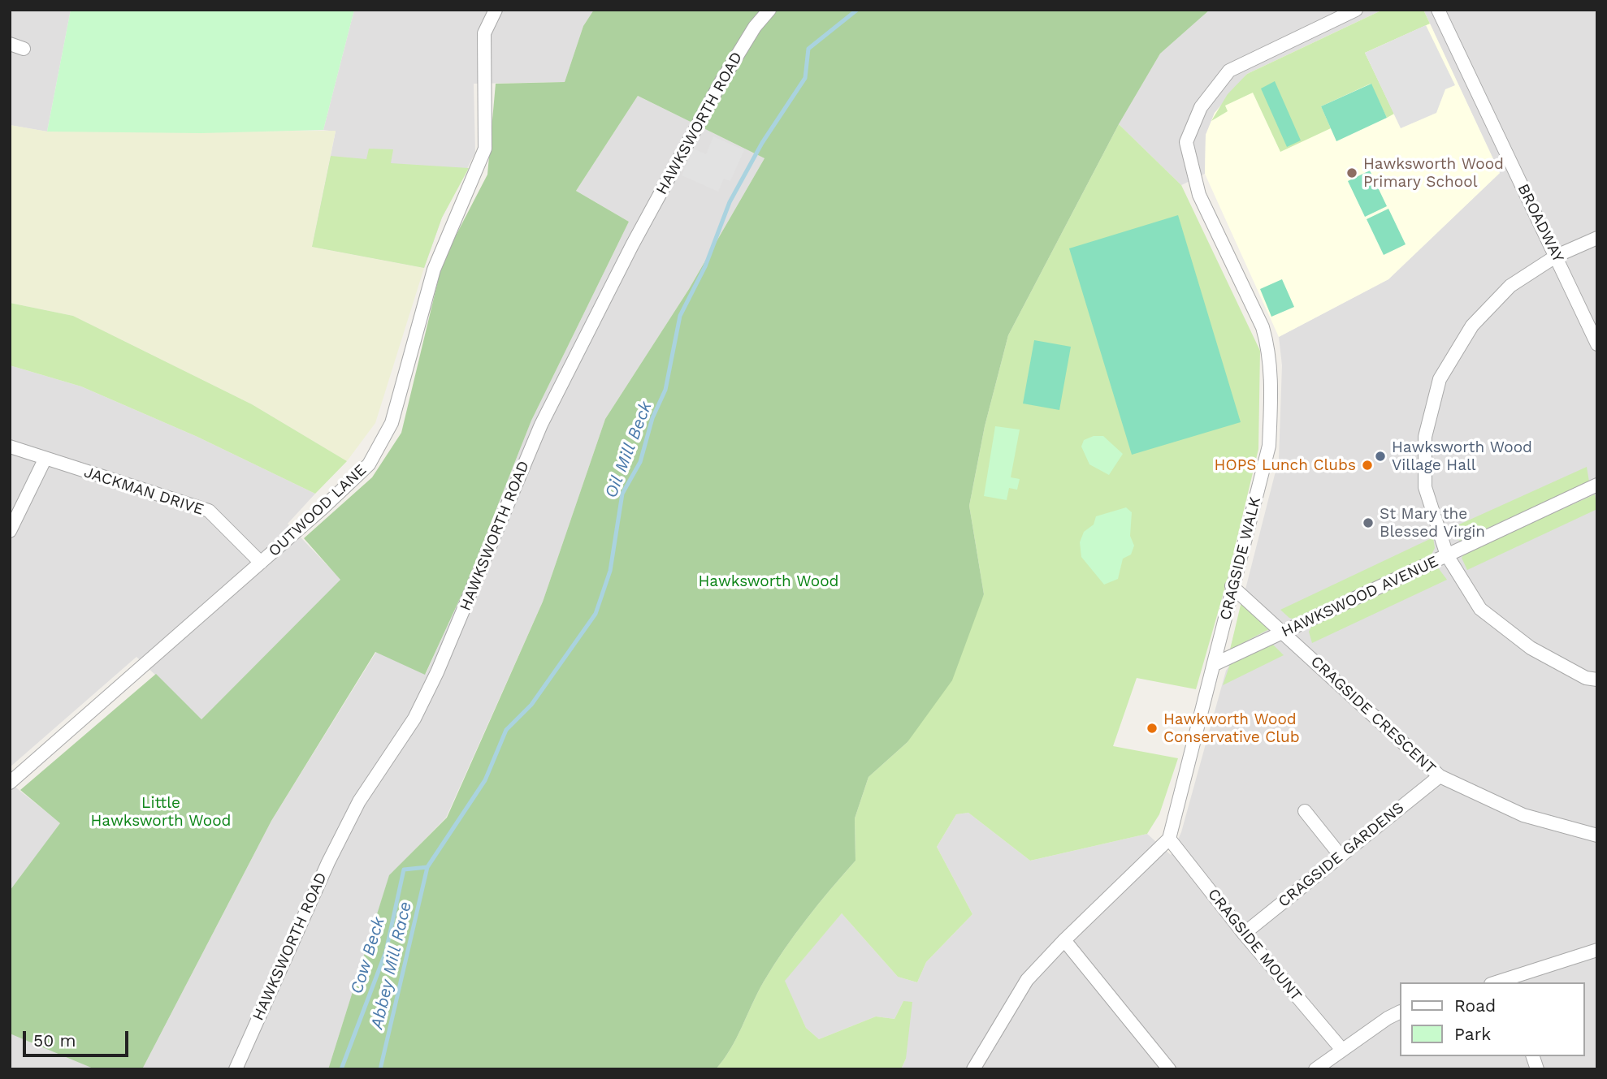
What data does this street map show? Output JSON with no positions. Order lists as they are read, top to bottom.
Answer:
{
  "streets": {
    "street": [
      "HAWKSWORTH ROAD",
      "BROADWAY",
      "JACKMAN DRIVE",
      "OUTWOOD LANE",
      "CRAGSIDE WALK",
      "HAWKSWOOD AVENUE",
      "CRAGSIDE CRESCENT",
      "CRAGSIDE GARDENS",
      "CRAGSIDE MOUNT"
    ]
  },
  "crossings": [
    ["JACKMAN DRIVE", "OUTWOOD LANE"],
    ["CRAGSIDE WALK", "HAWKSWOOD AVENUE"],
    ["CRAGSIDE WALK", "CRAGSIDE CRESCENT"],
    ["CRAGSIDE WALK", "CRAGSIDE MOUNT"],
    ["HAWKSWOOD AVENUE", "CRAGSIDE CRESCENT"],
    ["CRAGSIDE CRESCENT", "CRAGSIDE GARDENS"],
    ["CRAGSIDE GARDENS", "CRAGSIDE MOUNT"]
  ],
  "water": ["Oil Mill Beck", "Cow Beck", "Abbey Mill Race"],
  "parks": ["Hawksworth Wood", "Little Hawksworth Wood"],
  "places": [
    "Hawksworth Wood Primary School",
    "Hawksworth Wood Village Hall",
    "HOPS Lunch Clubs",
    "St Mary the Blessed Virgin",
    "Hawkworth Wood Conservative Club"
  ],
  "legend": ["Road", "Park"],
  "scale_bar": "50 m"
}
